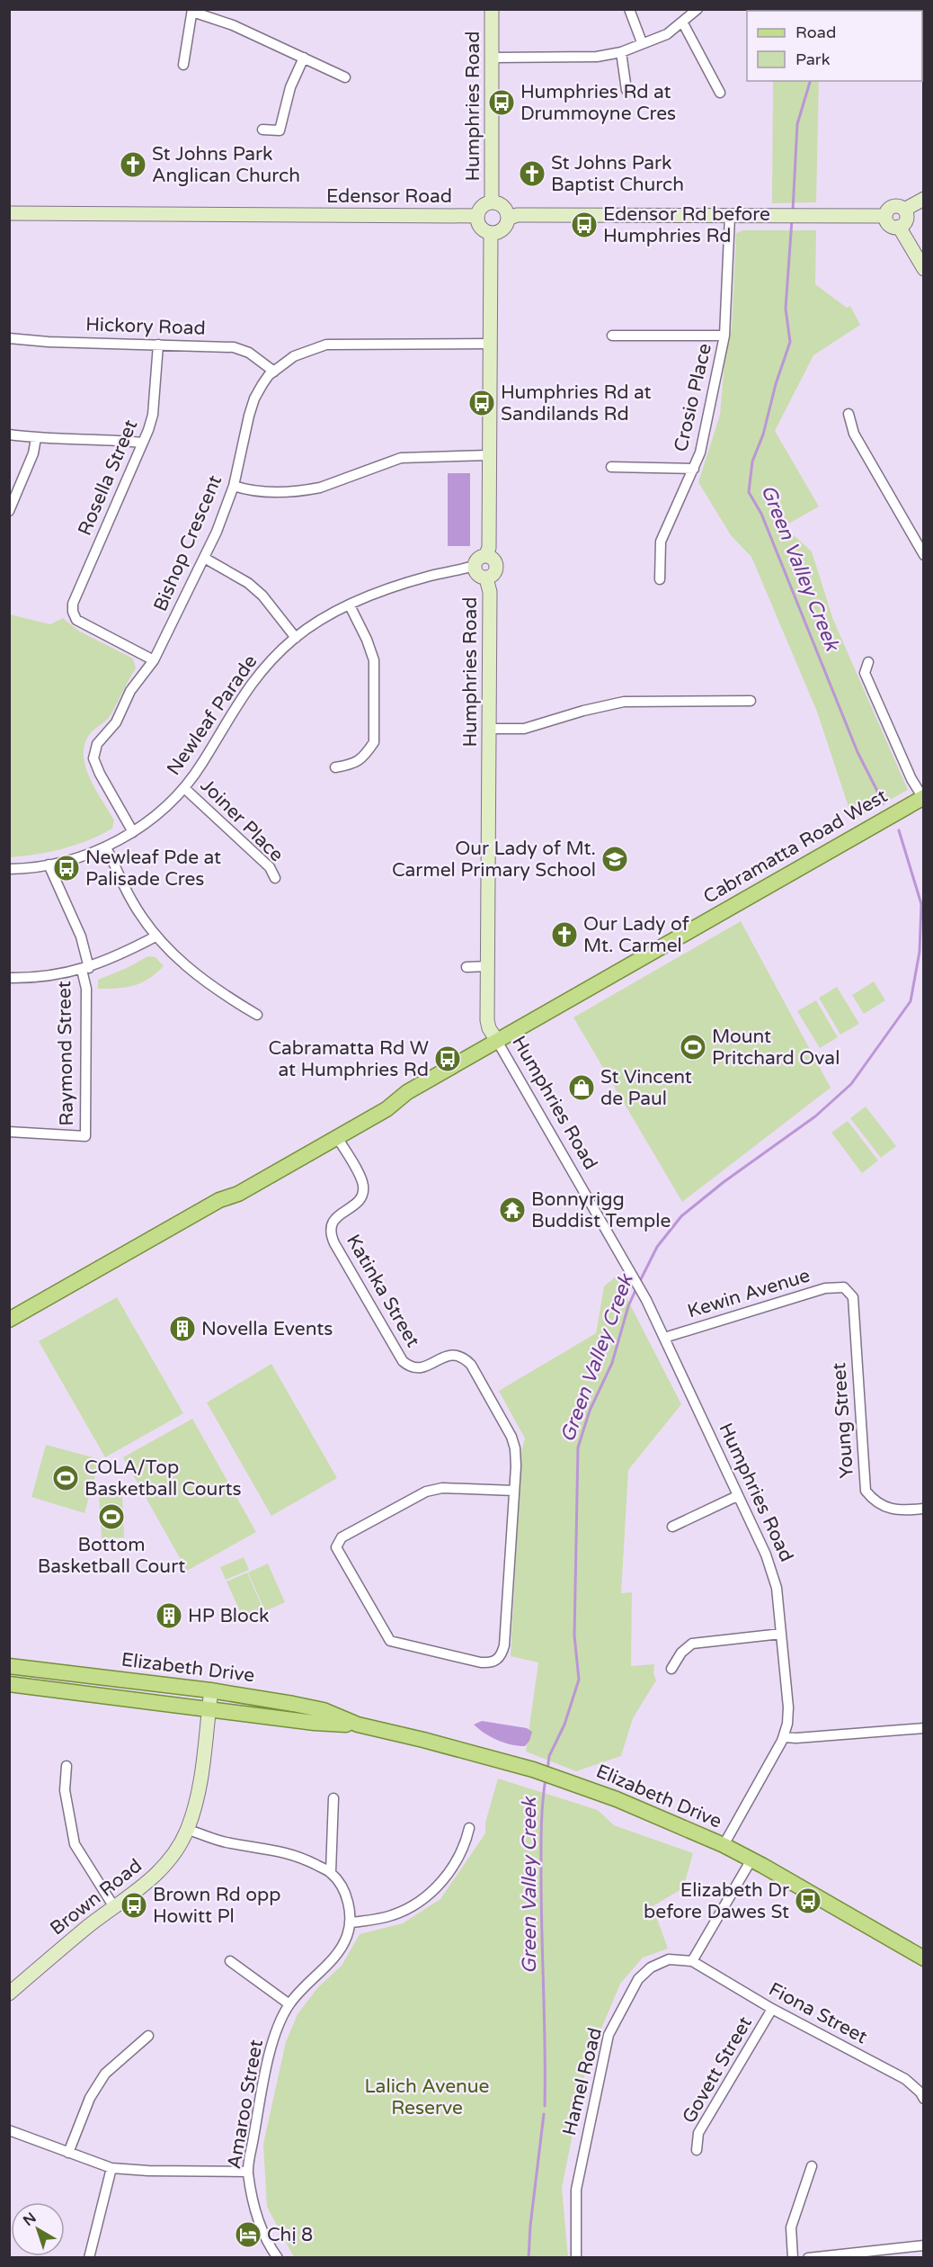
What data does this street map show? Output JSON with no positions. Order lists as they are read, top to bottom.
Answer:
{
  "streets": {
    "main road": ["Cabramatta Road West", "Elizabeth Drive"],
    "street": [
      "Humphries Road",
      "Edensor Road",
      "Hickory Road",
      "Crosio Place",
      "Rosella Street",
      "Bishop Crescent",
      "Newleaf Parade",
      "Joiner Place",
      "Raymond Street",
      "Katinka Street",
      "Kewin Avenue",
      "Young Street",
      "Brown Road",
      "Fiona Street",
      "Govett Street",
      "Hamel Road",
      "Amaroo Street"
    ]
  },
  "crossings": [
    ["Humphries Road", "Edensor Road"],
    ["Humphries Road", "Newleaf Parade"],
    ["Humphries Road", "Cabramatta Road West"],
    ["Humphries Road", "Kewin Avenue"],
    ["Humphries Road", "Elizabeth Drive"],
    ["Hickory Road", "Rosella Street"],
    ["Hickory Road", "Bishop Crescent"],
    ["Rosella Street", "Bishop Crescent"],
    ["Bishop Crescent", "Newleaf Parade"],
    ["Newleaf Parade", "Joiner Place"],
    ["Newleaf Parade", "Raymond Street"],
    ["Cabramatta Road West", "Katinka Street"],
    ["Kewin Avenue", "Young Street"],
    ["Elizabeth Drive", "Brown Road"],
    ["Fiona Street", "Govett Street"],
    ["Fiona Street", "Hamel Road"]
  ],
  "water": ["Green Valley Creek"],
  "parks": ["Lalich Avenue Reserve"],
  "places": {
    "bus stop": [
      "Humphries Rd at Drummoyne Cres",
      "Edensor Rd before Humphries Rd",
      "Humphries Rd at Sandilands Rd",
      "Newleaf Pde at Palisade Cres",
      "Cabramatta Rd W at Humphries Rd",
      "Elizabeth Dr before Dawes St",
      "Brown Rd opp Howitt Pl"
    ],
    "church": ["St Johns Park Anglican Church", "St Johns Park Baptist Church", "Our Lady of Mt. Carmel"],
    "school or university": ["Our Lady of Mt. Carmel Primary School"],
    "sports": ["Mount Pritchard Oval", "COLA/Top Basketball Courts", "Bottom Basketball Court"],
    "shop": ["St Vincent de Paul"],
    "temple": ["Bonnyrigg Buddist Temple"],
    "building": ["Novella Events", "HP Block"],
    "hotel": ["Chị 8"]
  },
  "legend": ["Road", "Park"],
  "north": "top left"
}
